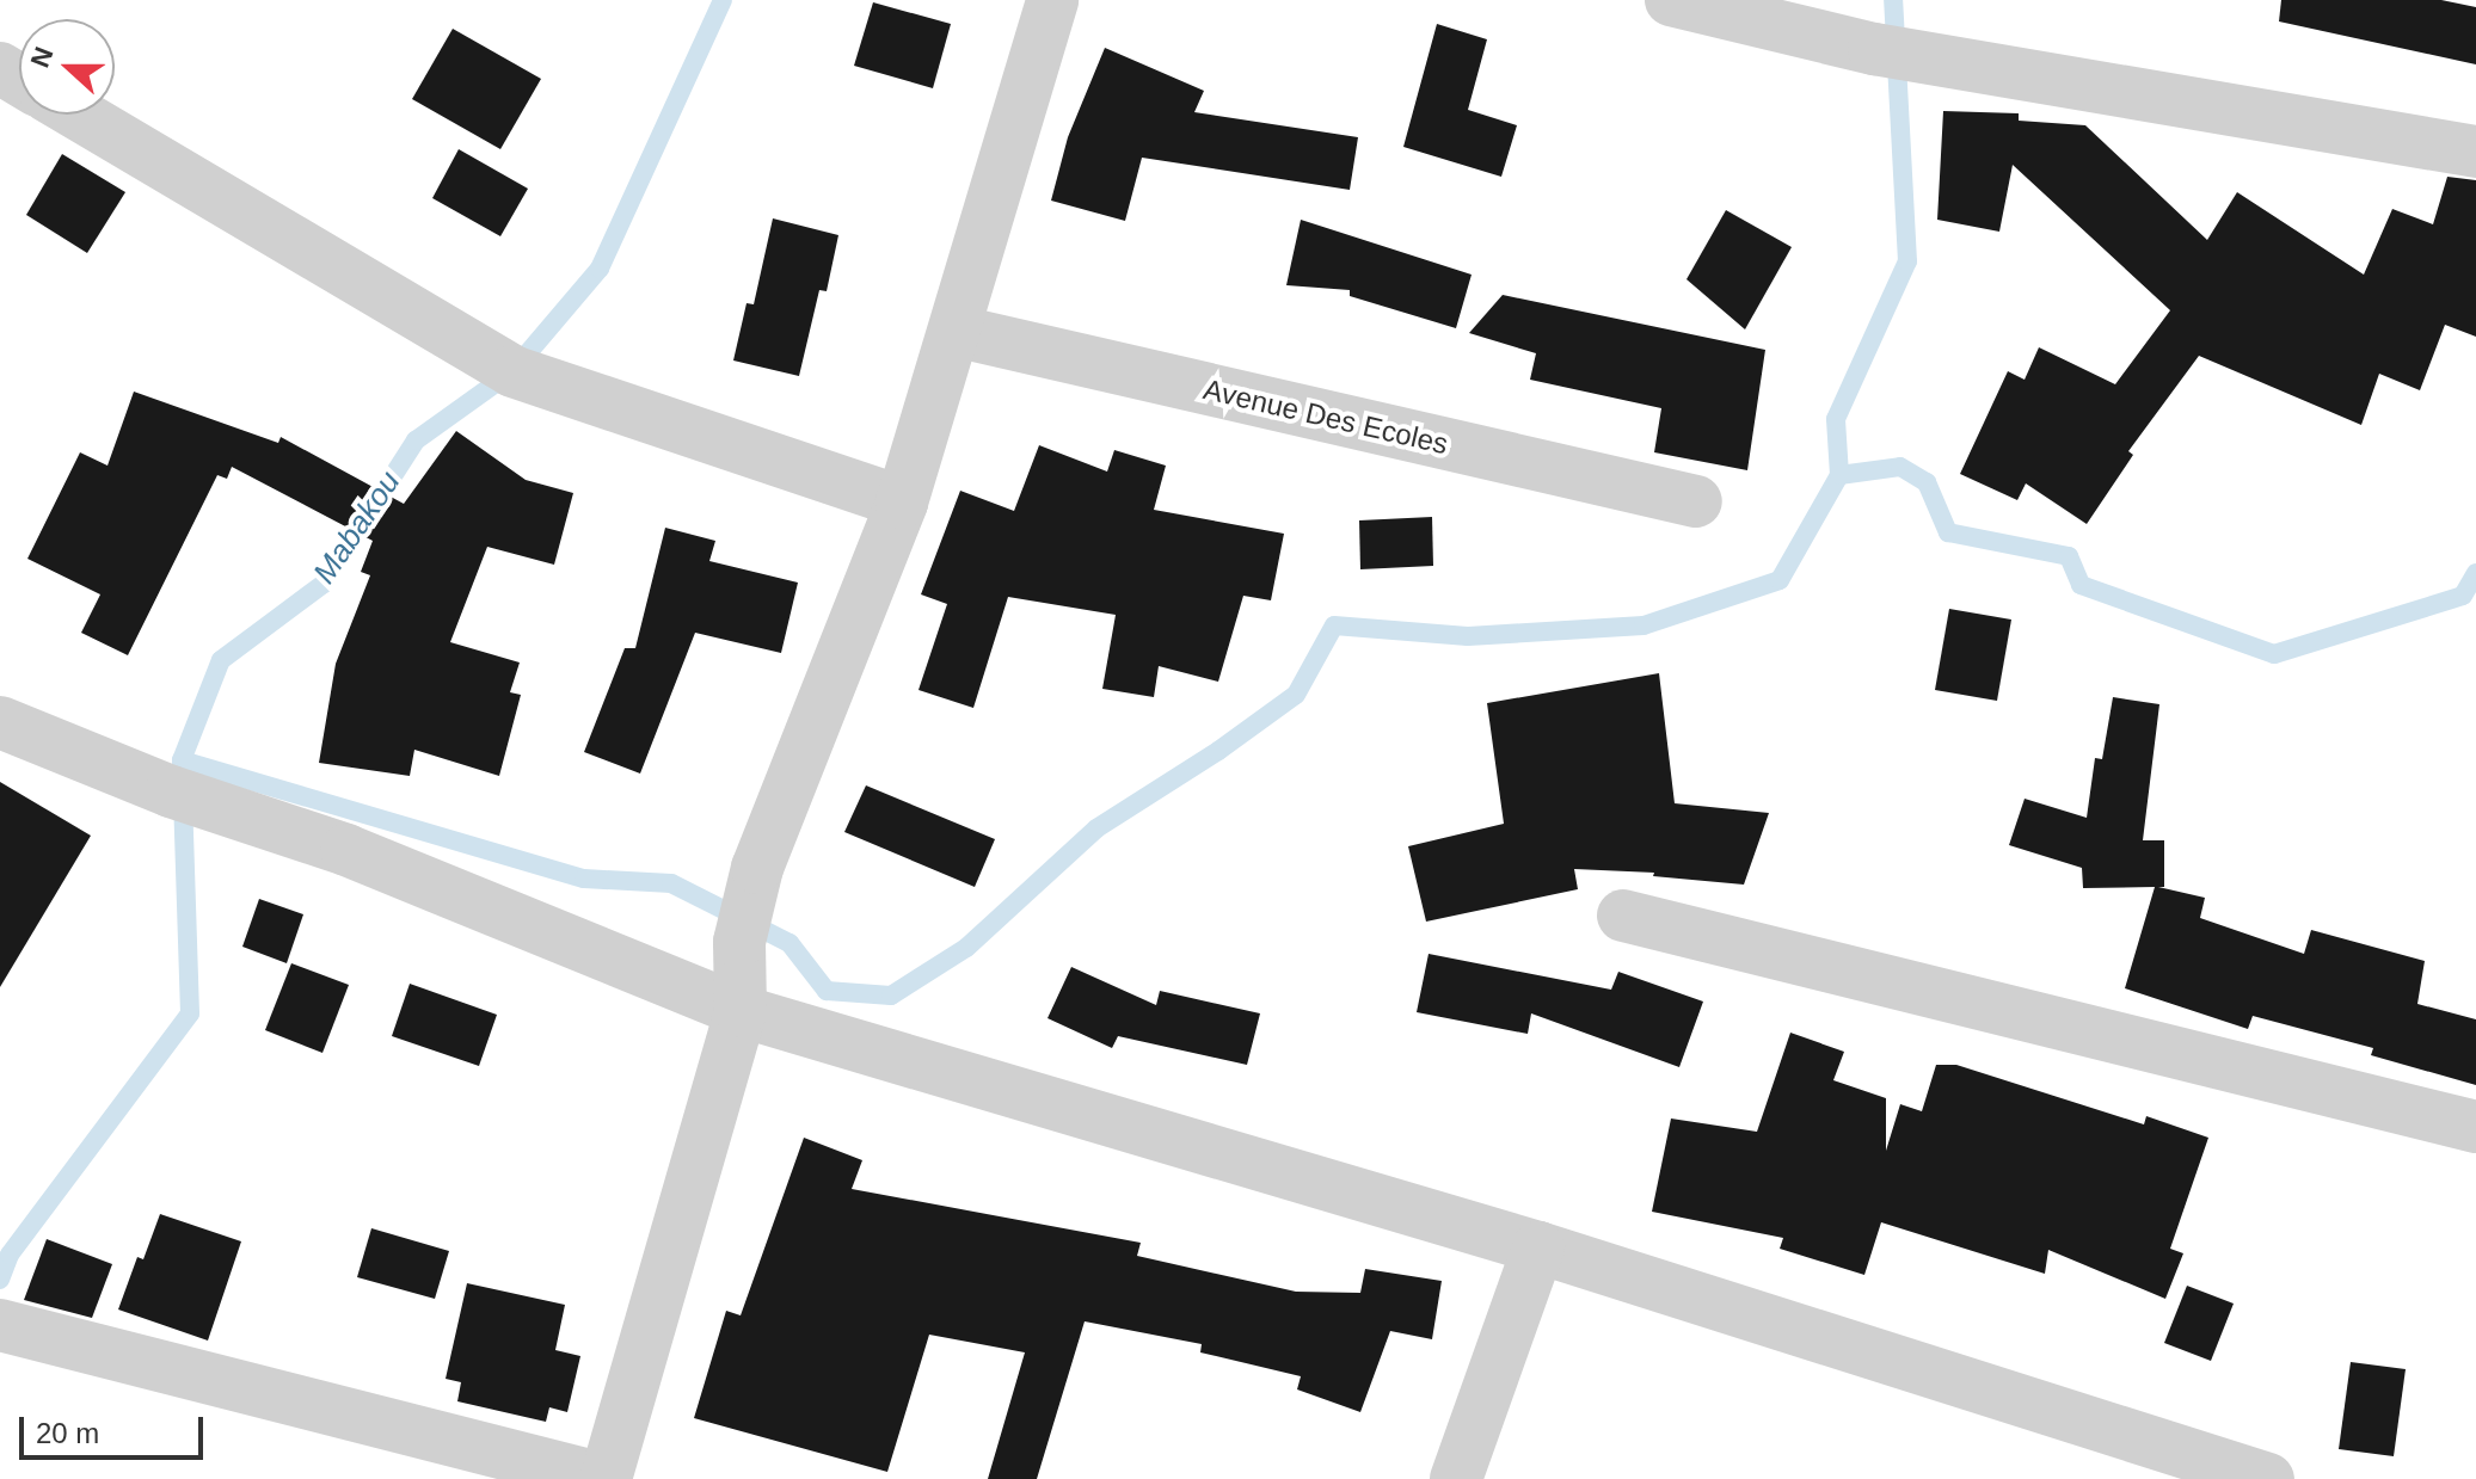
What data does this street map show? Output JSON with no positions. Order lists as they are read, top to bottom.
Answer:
{
  "streets": {
    "street": ["Avenue Des Ecoles"]
  },
  "water": ["Mabakou"],
  "scale_bar": "20 m",
  "north": "left"
}
